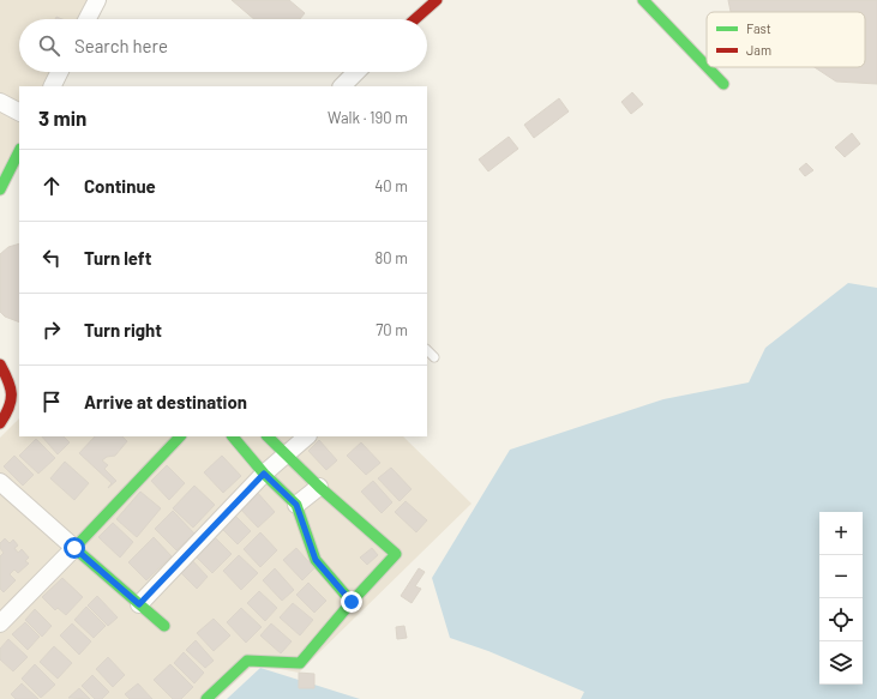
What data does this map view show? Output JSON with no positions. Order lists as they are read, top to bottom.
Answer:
{
  "legend": ["Fast", "Jam"],
  "page": {
    "search": "Search here",
    "heading": ["3 min", "Walk · 190 m"],
    "list": [
      ["Continue", "40 m"],
      ["Turn left", "80 m"],
      ["Turn right", "70 m"],
      "Arrive at destination"
    ],
    "map_buttons": ["+", "−"]
  }
}
